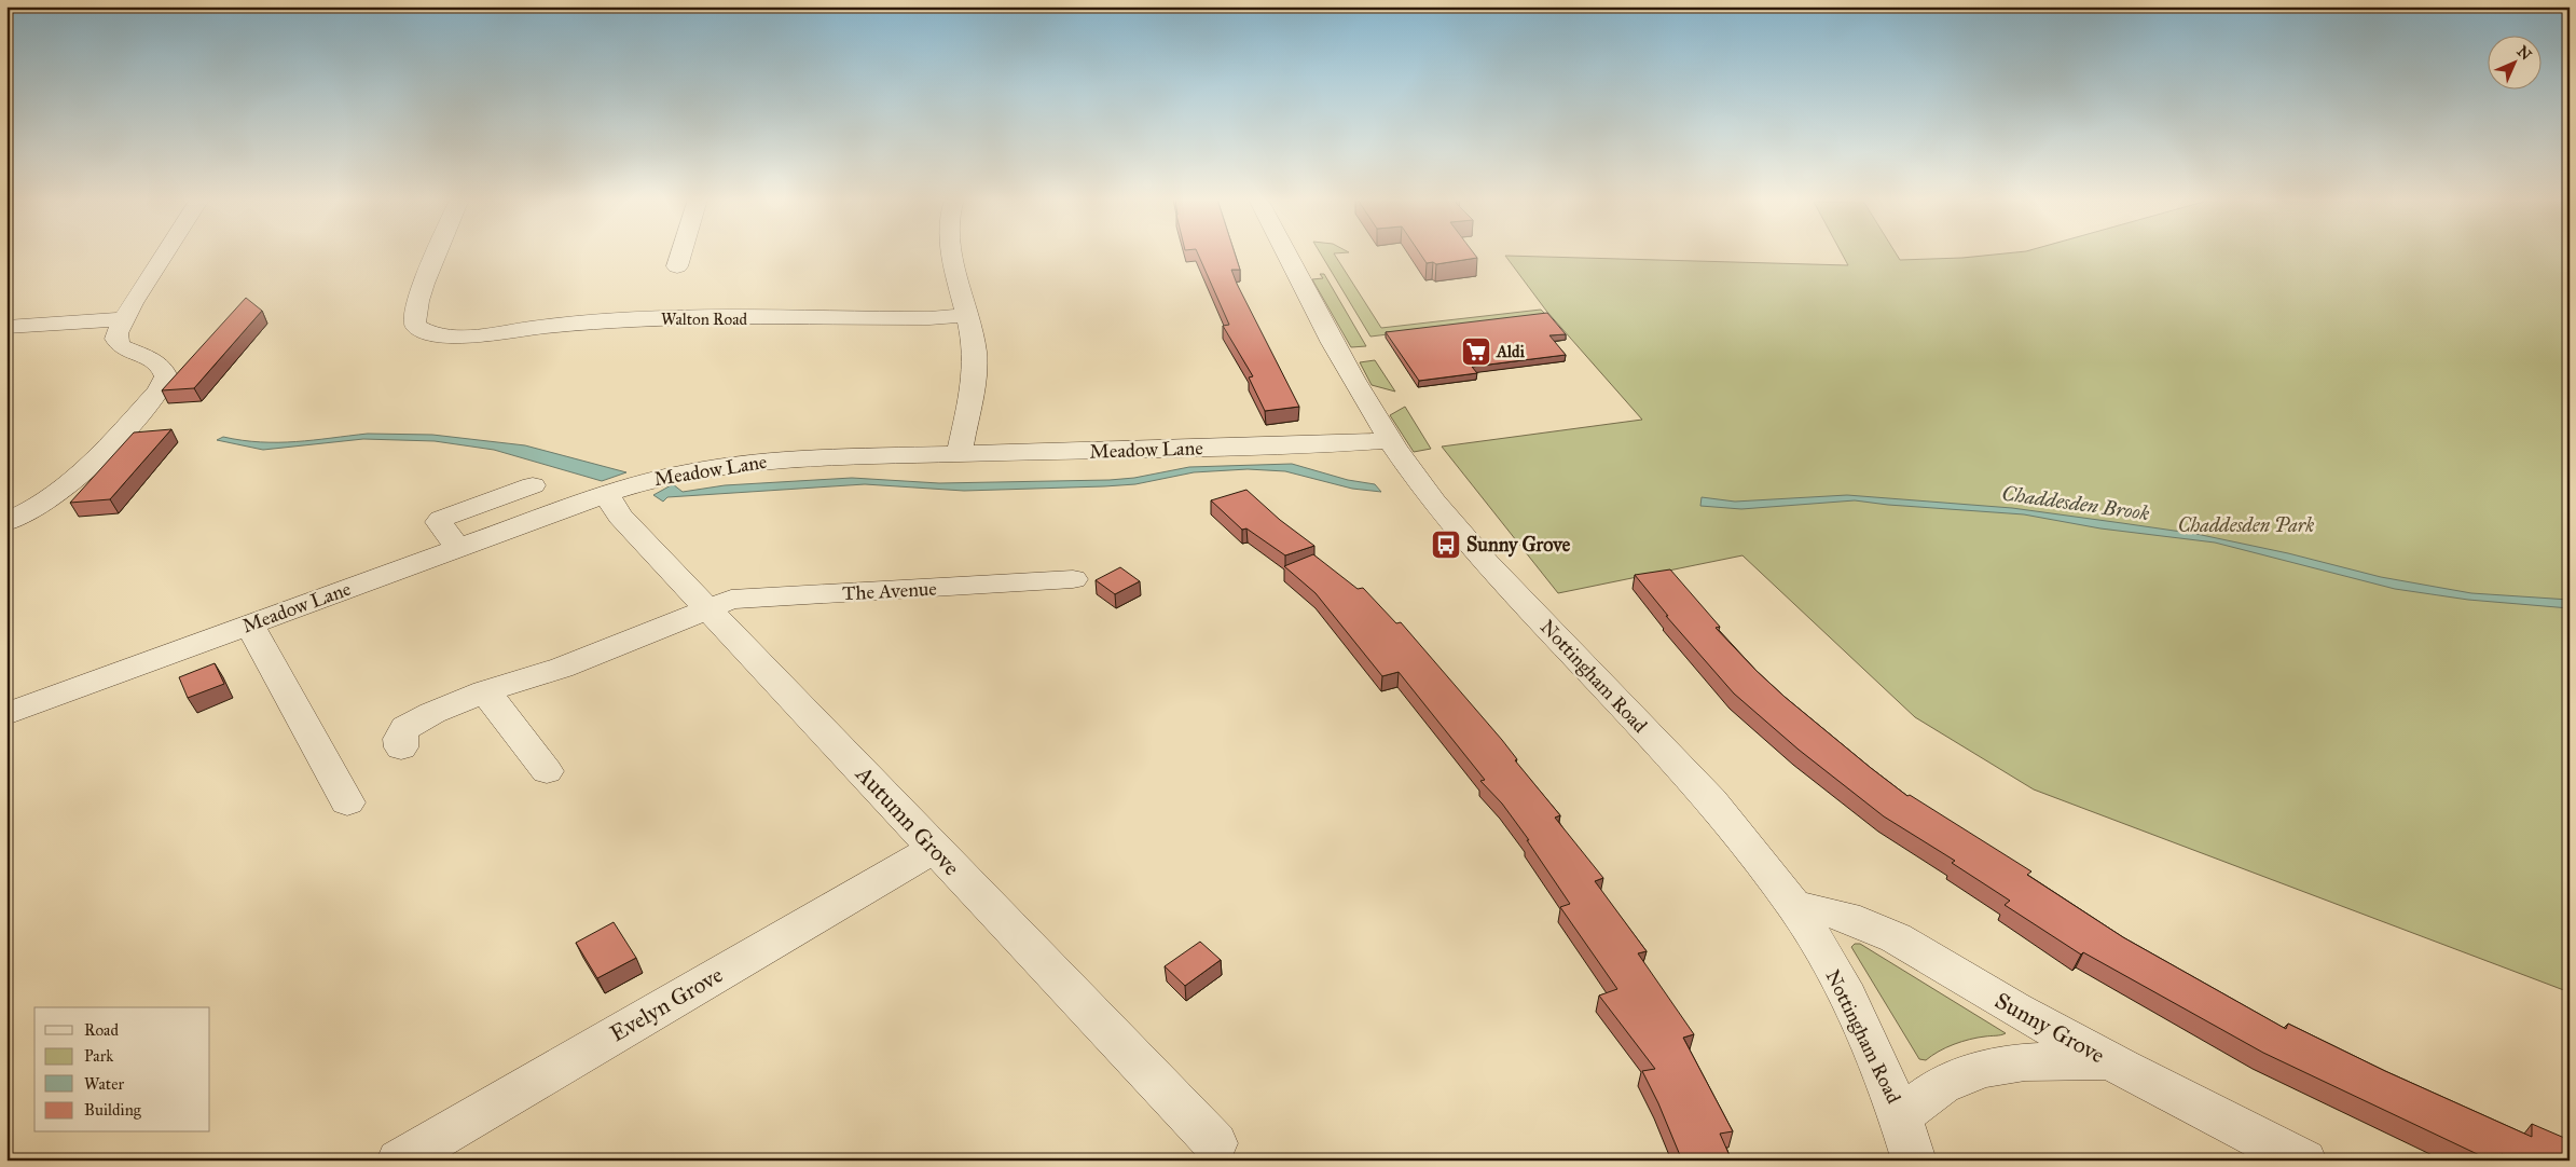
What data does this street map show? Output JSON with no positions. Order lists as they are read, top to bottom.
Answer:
{
  "streets": {
    "street": [
      "Walton Road",
      "Meadow Lane",
      "The Avenue",
      "Nottingham Road",
      "Autumn Grove",
      "Evelyn Grove",
      "Sunny Grove"
    ]
  },
  "crossings": [
    ["Meadow Lane", "Nottingham Road"],
    ["Meadow Lane", "Autumn Grove"],
    ["The Avenue", "Autumn Grove"],
    ["Nottingham Road", "Sunny Grove"],
    ["Autumn Grove", "Evelyn Grove"]
  ],
  "water": ["Chaddesden Brook"],
  "parks": ["Chaddesden Park"],
  "places": {
    "supermarket": ["Aldi"],
    "bus stop": ["Sunny Grove"]
  },
  "legend": [
    "Road",
    "Park",
    "Water",
    "Building"
  ],
  "north": "top right"
}
